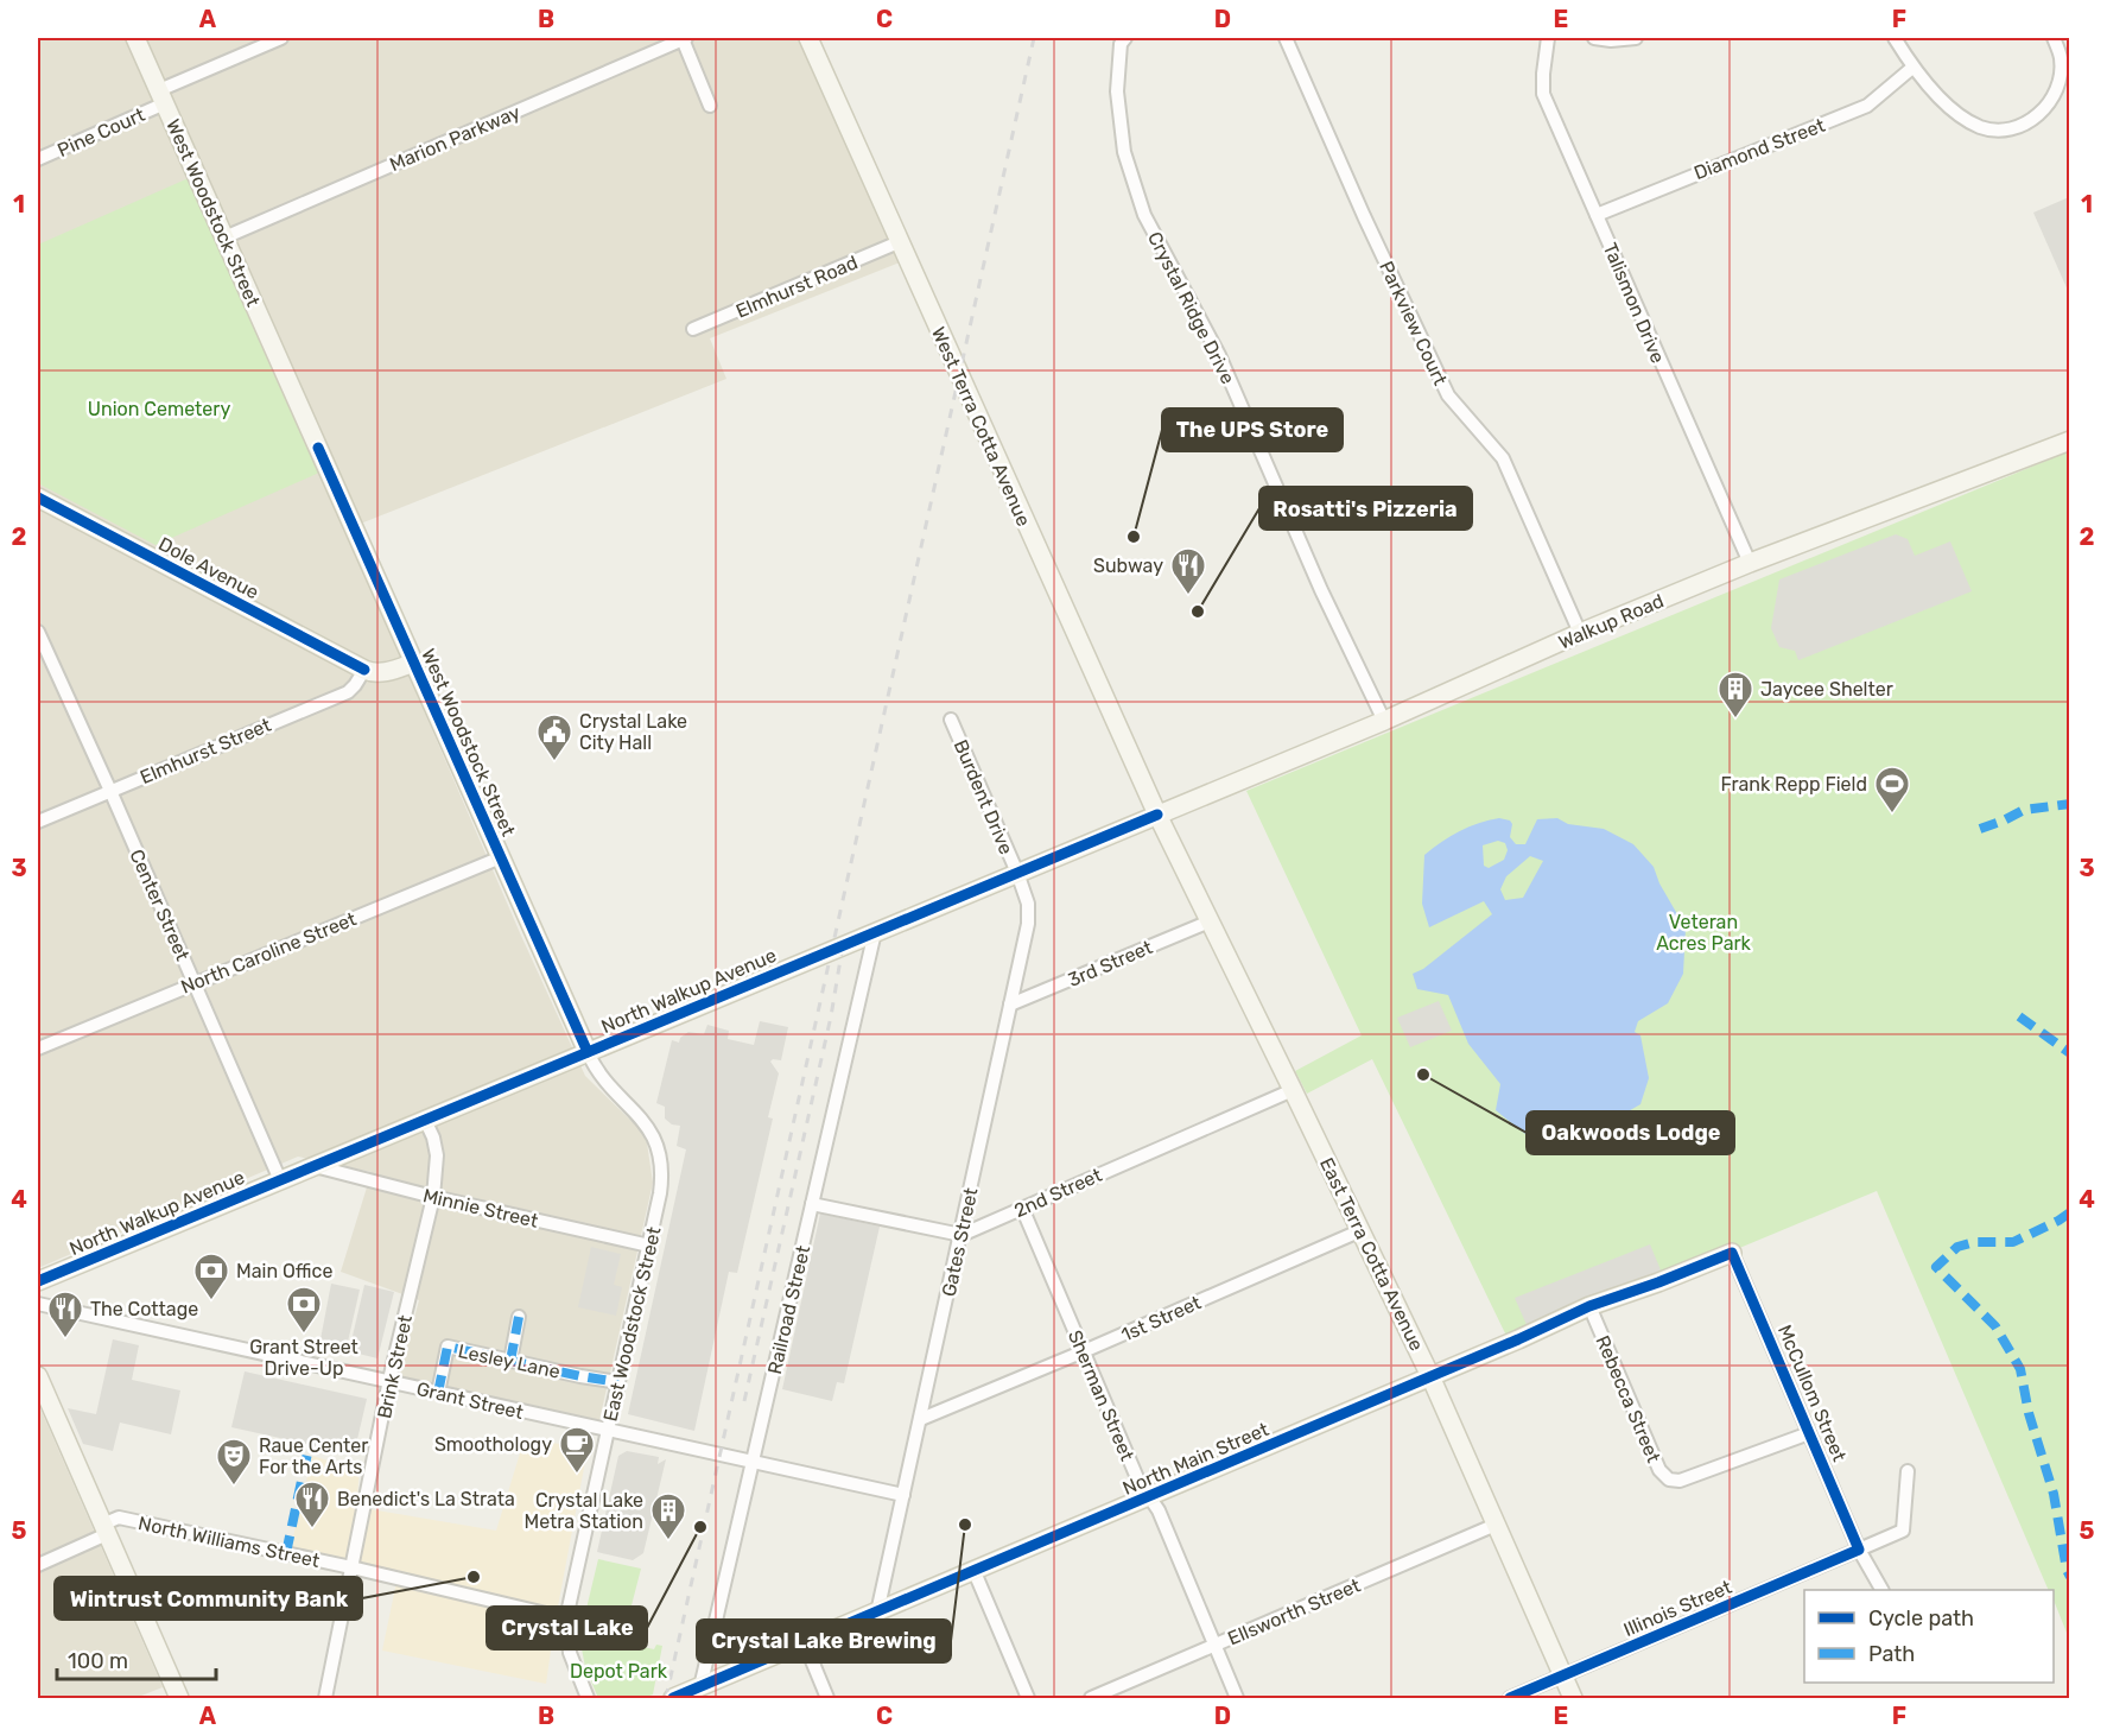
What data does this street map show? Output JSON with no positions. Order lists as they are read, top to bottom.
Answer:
{
  "streets": {
    "street": [
      "Pine Court",
      "Marion Parkway",
      "Diamond Street",
      "West Woodstock Street",
      "Elmhurst Road",
      "Talismon Drive",
      "Crystal Ridge Drive",
      "Parkview Court",
      "West Terra Cotta Avenue",
      "Dole Avenue",
      "Walkup Road",
      "Elmhurst Street",
      "Burdent Drive",
      "Center Street",
      "North Caroline Street",
      "3rd Street",
      "North Walkup Avenue",
      "2nd Street",
      "Minnie Street",
      "Gates Street",
      "East Terra Cotta Avenue",
      "Railroad Street",
      "1st Street",
      "East Woodstock Street",
      "Lesley Lane",
      "Brink Street",
      "McCullom Street",
      "Sherman Street",
      "Rebecca Street",
      "Grant Street",
      "North Main Street",
      "North Williams Street",
      "Illinois Street",
      "Ellsworth Street"
    ]
  },
  "crossings": [
    ["Pine Court", "West Woodstock Street"],
    ["Marion Parkway", "West Woodstock Street"],
    ["Diamond Street", "Talismon Drive"],
    ["West Woodstock Street", "North Caroline Street"],
    ["West Woodstock Street", "North Walkup Avenue"],
    ["West Woodstock Street", "East Woodstock Street"],
    ["Elmhurst Road", "West Terra Cotta Avenue"],
    ["Talismon Drive", "Walkup Road"],
    ["Crystal Ridge Drive", "Walkup Road"],
    ["Parkview Court", "Walkup Road"],
    ["West Terra Cotta Avenue", "Walkup Road"],
    ["West Terra Cotta Avenue", "North Walkup Avenue"],
    ["West Terra Cotta Avenue", "East Terra Cotta Avenue"],
    ["Dole Avenue", "Elmhurst Street"],
    ["Walkup Road", "North Walkup Avenue"],
    ["Walkup Road", "East Terra Cotta Avenue"],
    ["Elmhurst Street", "Center Street"],
    ["Burdent Drive", "North Walkup Avenue"],
    ["Burdent Drive", "Gates Street"],
    ["Center Street", "North Caroline Street"],
    ["Center Street", "North Walkup Avenue"],
    ["3rd Street", "Gates Street"],
    ["3rd Street", "East Terra Cotta Avenue"],
    ["North Walkup Avenue", "Minnie Street"],
    ["North Walkup Avenue", "Gates Street"],
    ["North Walkup Avenue", "East Terra Cotta Avenue"],
    ["North Walkup Avenue", "Railroad Street"],
    ["North Walkup Avenue", "East Woodstock Street"],
    ["North Walkup Avenue", "Brink Street"],
    ["2nd Street", "Gates Street"],
    ["2nd Street", "East Terra Cotta Avenue"],
    ["2nd Street", "Sherman Street"],
    ["Minnie Street", "East Woodstock Street"],
    ["Minnie Street", "Brink Street"],
    ["Gates Street", "1st Street"],
    ["Gates Street", "Grant Street"],
    ["Gates Street", "North Main Street"],
    ["East Terra Cotta Avenue", "1st Street"],
    ["East Terra Cotta Avenue", "North Main Street"],
    ["East Terra Cotta Avenue", "Illinois Street"],
    ["East Terra Cotta Avenue", "Ellsworth Street"],
    ["Railroad Street", "Grant Street"],
    ["Railroad Street", "North Main Street"],
    ["1st Street", "Sherman Street"],
    ["East Woodstock Street", "Lesley Lane"],
    ["East Woodstock Street", "Grant Street"],
    ["East Woodstock Street", "North Williams Street"],
    ["Lesley Lane", "Grant Street"],
    ["Brink Street", "Grant Street"],
    ["Brink Street", "North Williams Street"],
    ["McCullom Street", "Rebecca Street"],
    ["McCullom Street", "North Main Street"],
    ["McCullom Street", "Illinois Street"],
    ["Sherman Street", "North Main Street"],
    ["Sherman Street", "Ellsworth Street"],
    ["Rebecca Street", "North Main Street"]
  ],
  "parks": ["Union Cemetery", "Veteran Acres Park", "Depot Park"],
  "places": {
    "other": [
      "The UPS Store",
      "Rosatti's Pizzeria",
      "Oakwoods Lodge",
      "Crystal Lake Brewing",
      "Crystal Lake",
      "Wintrust Community Bank"
    ],
    "restaurant": ["Subway", "The Cottage", "Benedict's La Strata"],
    "building": ["Jaycee Shelter", "Crystal Lake Metra Station"],
    "public building": ["Crystal Lake City Hall"],
    "sports": ["Frank Repp Field"],
    "bank": ["Main Office", "Grant Street Drive-Up"],
    "cafe": ["Smoothology"],
    "theatre": ["Raue Center For the Arts"]
  },
  "legend": ["Cycle path", "Path"],
  "scale_bar": "100 m",
  "grid": {
    "columns": [
      "A",
      "B",
      "C",
      "D",
      "E",
      "F"
    ],
    "rows": [
      "1",
      "2",
      "3",
      "4",
      "5"
    ]
  }
}
